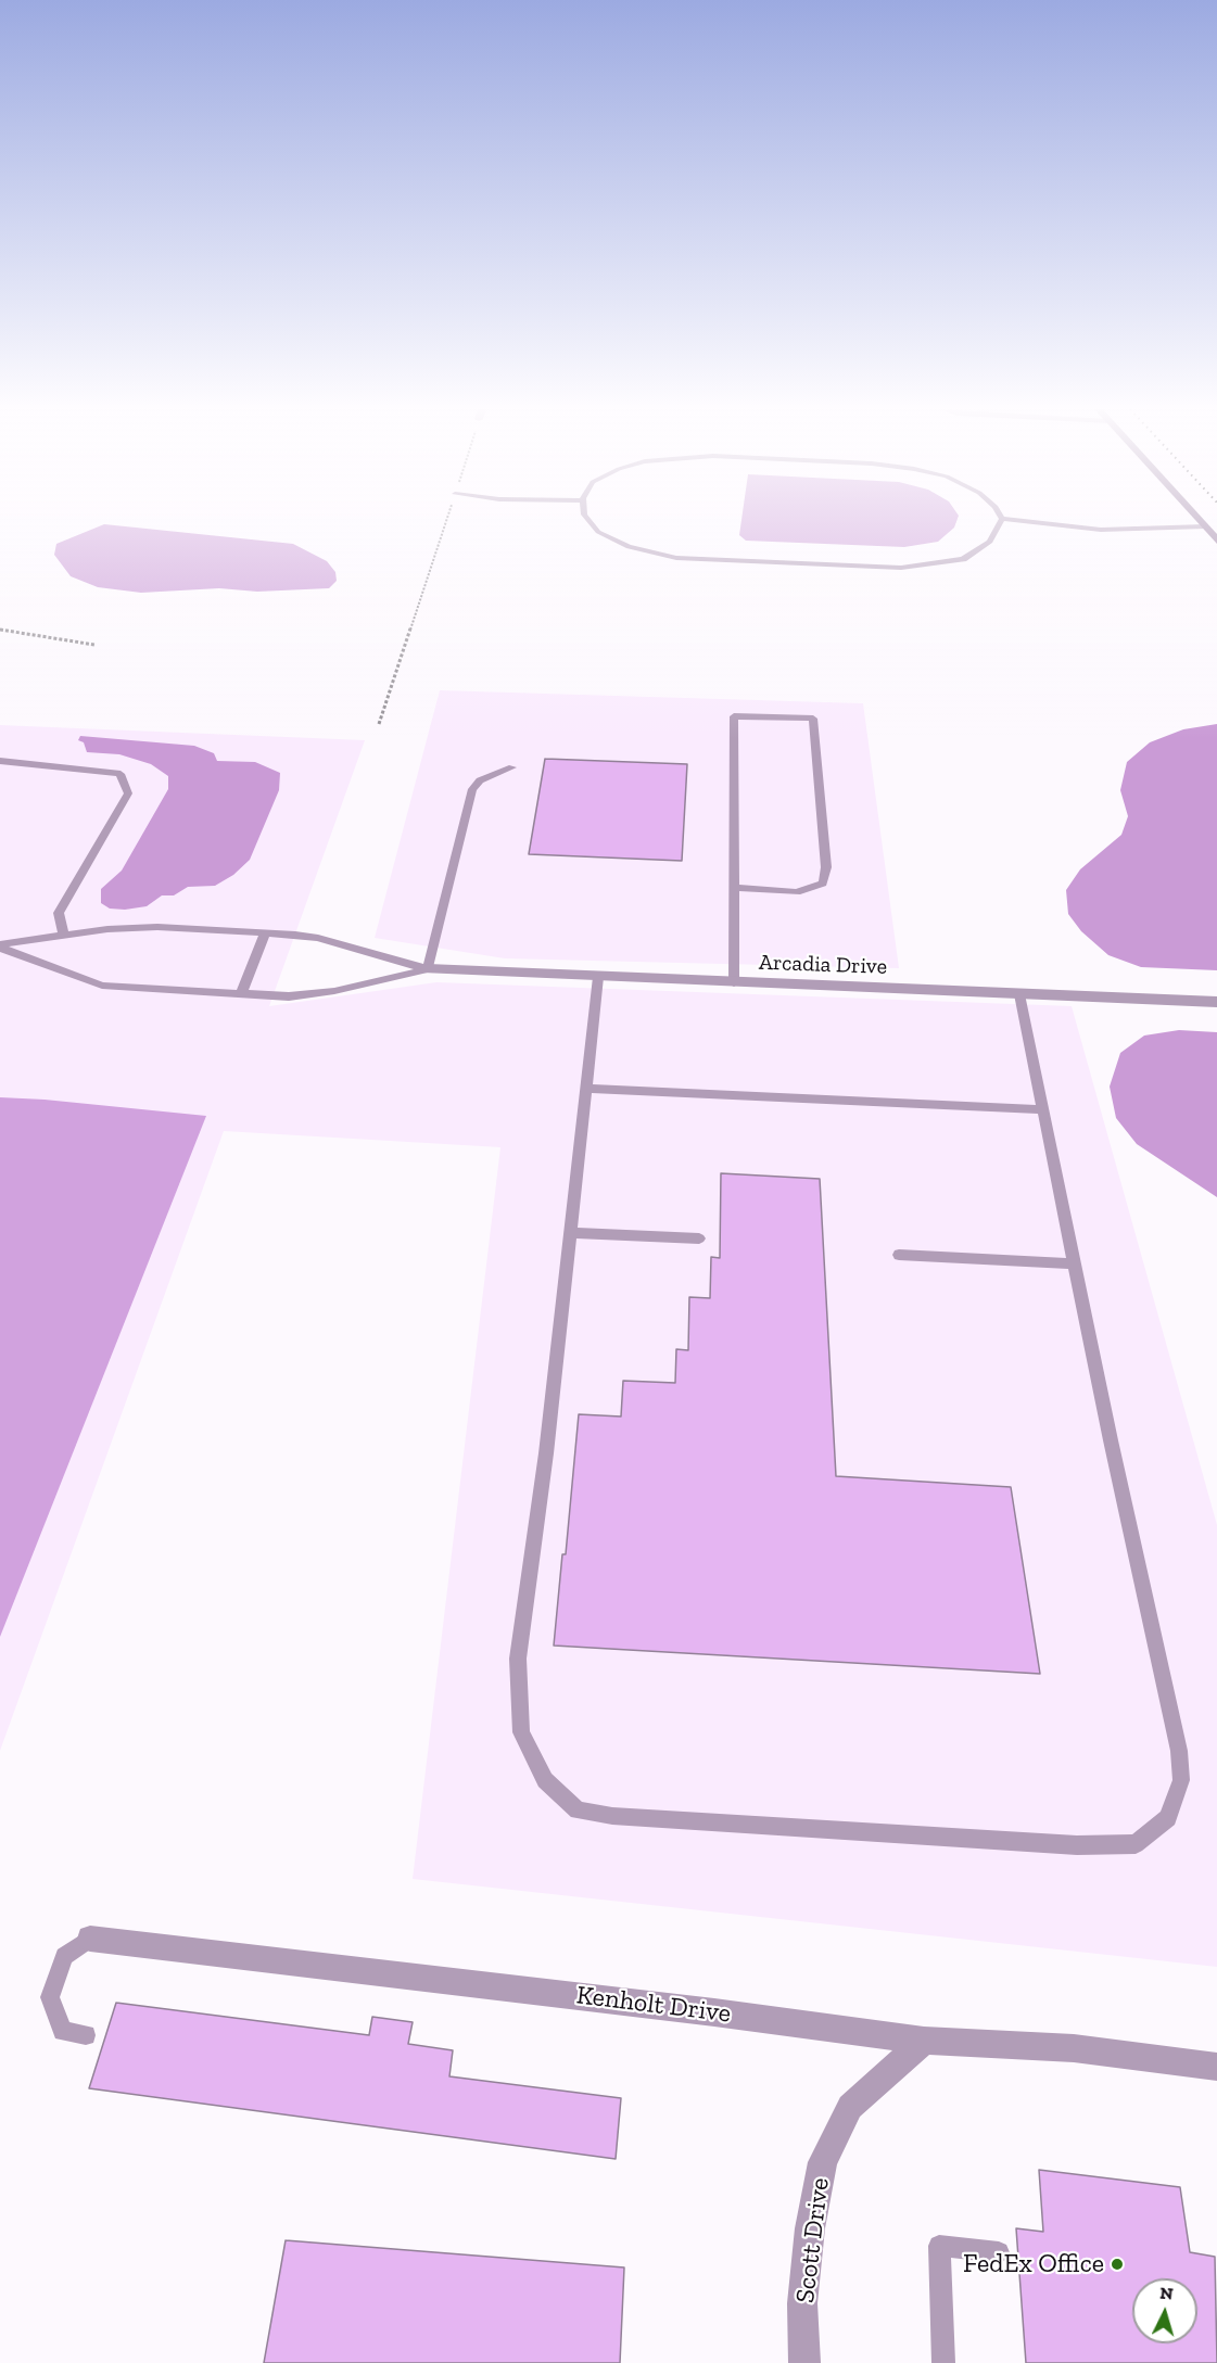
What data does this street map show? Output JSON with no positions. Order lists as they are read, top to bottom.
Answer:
{
  "streets": {
    "street": ["Arcadia Drive", "Kenholt Drive", "Scott Drive"]
  },
  "crossings": [
    ["Kenholt Drive", "Scott Drive"]
  ],
  "places": ["FedEx Office"],
  "north": "top"
}
